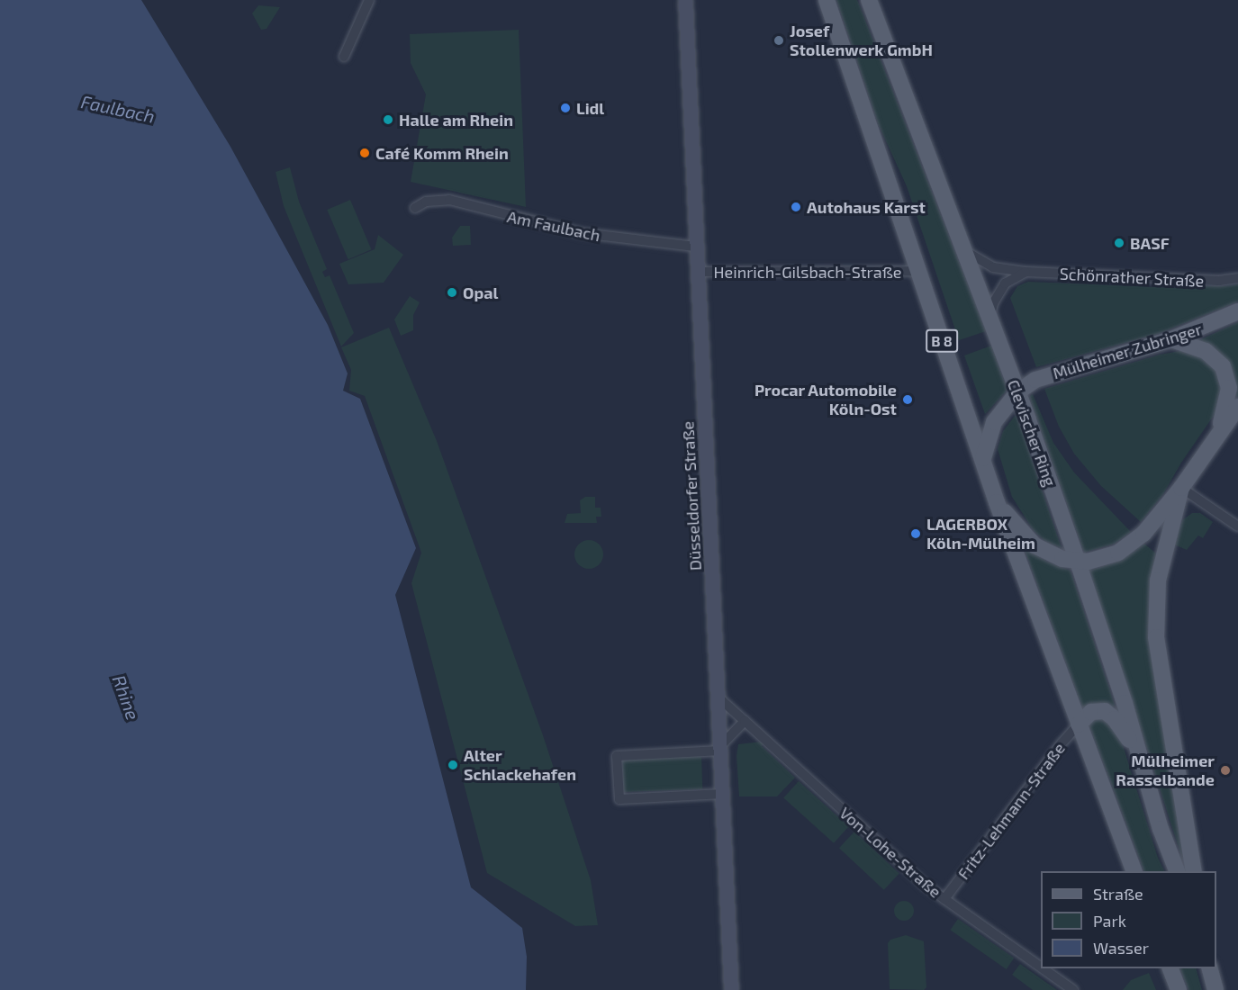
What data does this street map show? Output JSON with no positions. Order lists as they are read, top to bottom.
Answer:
{
  "streets": {
    "main road": ["B 8", "Mülheimer Zubringer", "Clevischer Ring"],
    "street": [
      "Am Faulbach",
      "Heinrich-Gilsbach-Straße",
      "Schönrather Straße",
      "Düsseldorfer Straße",
      "Fritz-Lehmann-Straße",
      "Von-Lohe-Straße"
    ]
  },
  "crossings": [
    ["Am Faulbach", "Düsseldorfer Straße"],
    ["Heinrich-Gilsbach-Straße", "B 8"],
    ["Heinrich-Gilsbach-Straße", "Düsseldorfer Straße"],
    ["Schönrather Straße", "Clevischer Ring"],
    ["B 8", "Mülheimer Zubringer"],
    ["B 8", "Fritz-Lehmann-Straße"],
    ["Mülheimer Zubringer", "Clevischer Ring"],
    ["Düsseldorfer Straße", "Von-Lohe-Straße"],
    ["Fritz-Lehmann-Straße", "Von-Lohe-Straße"]
  ],
  "water": ["Faulbach", "Rhine"],
  "places": [
    "Josef Stollenwerk GmbH",
    "Lidl",
    "Halle am Rhein",
    "Café Komm Rhein",
    "Autohaus Karst",
    "BASF",
    "Opal",
    "Procar Automobile Köln-Ost",
    "LAGERBOX Köln-Mülheim",
    "Alter Schlackehafen",
    "Mülheimer Rasselbande"
  ],
  "legend": ["Straße", "Park", "Wasser"]
}
